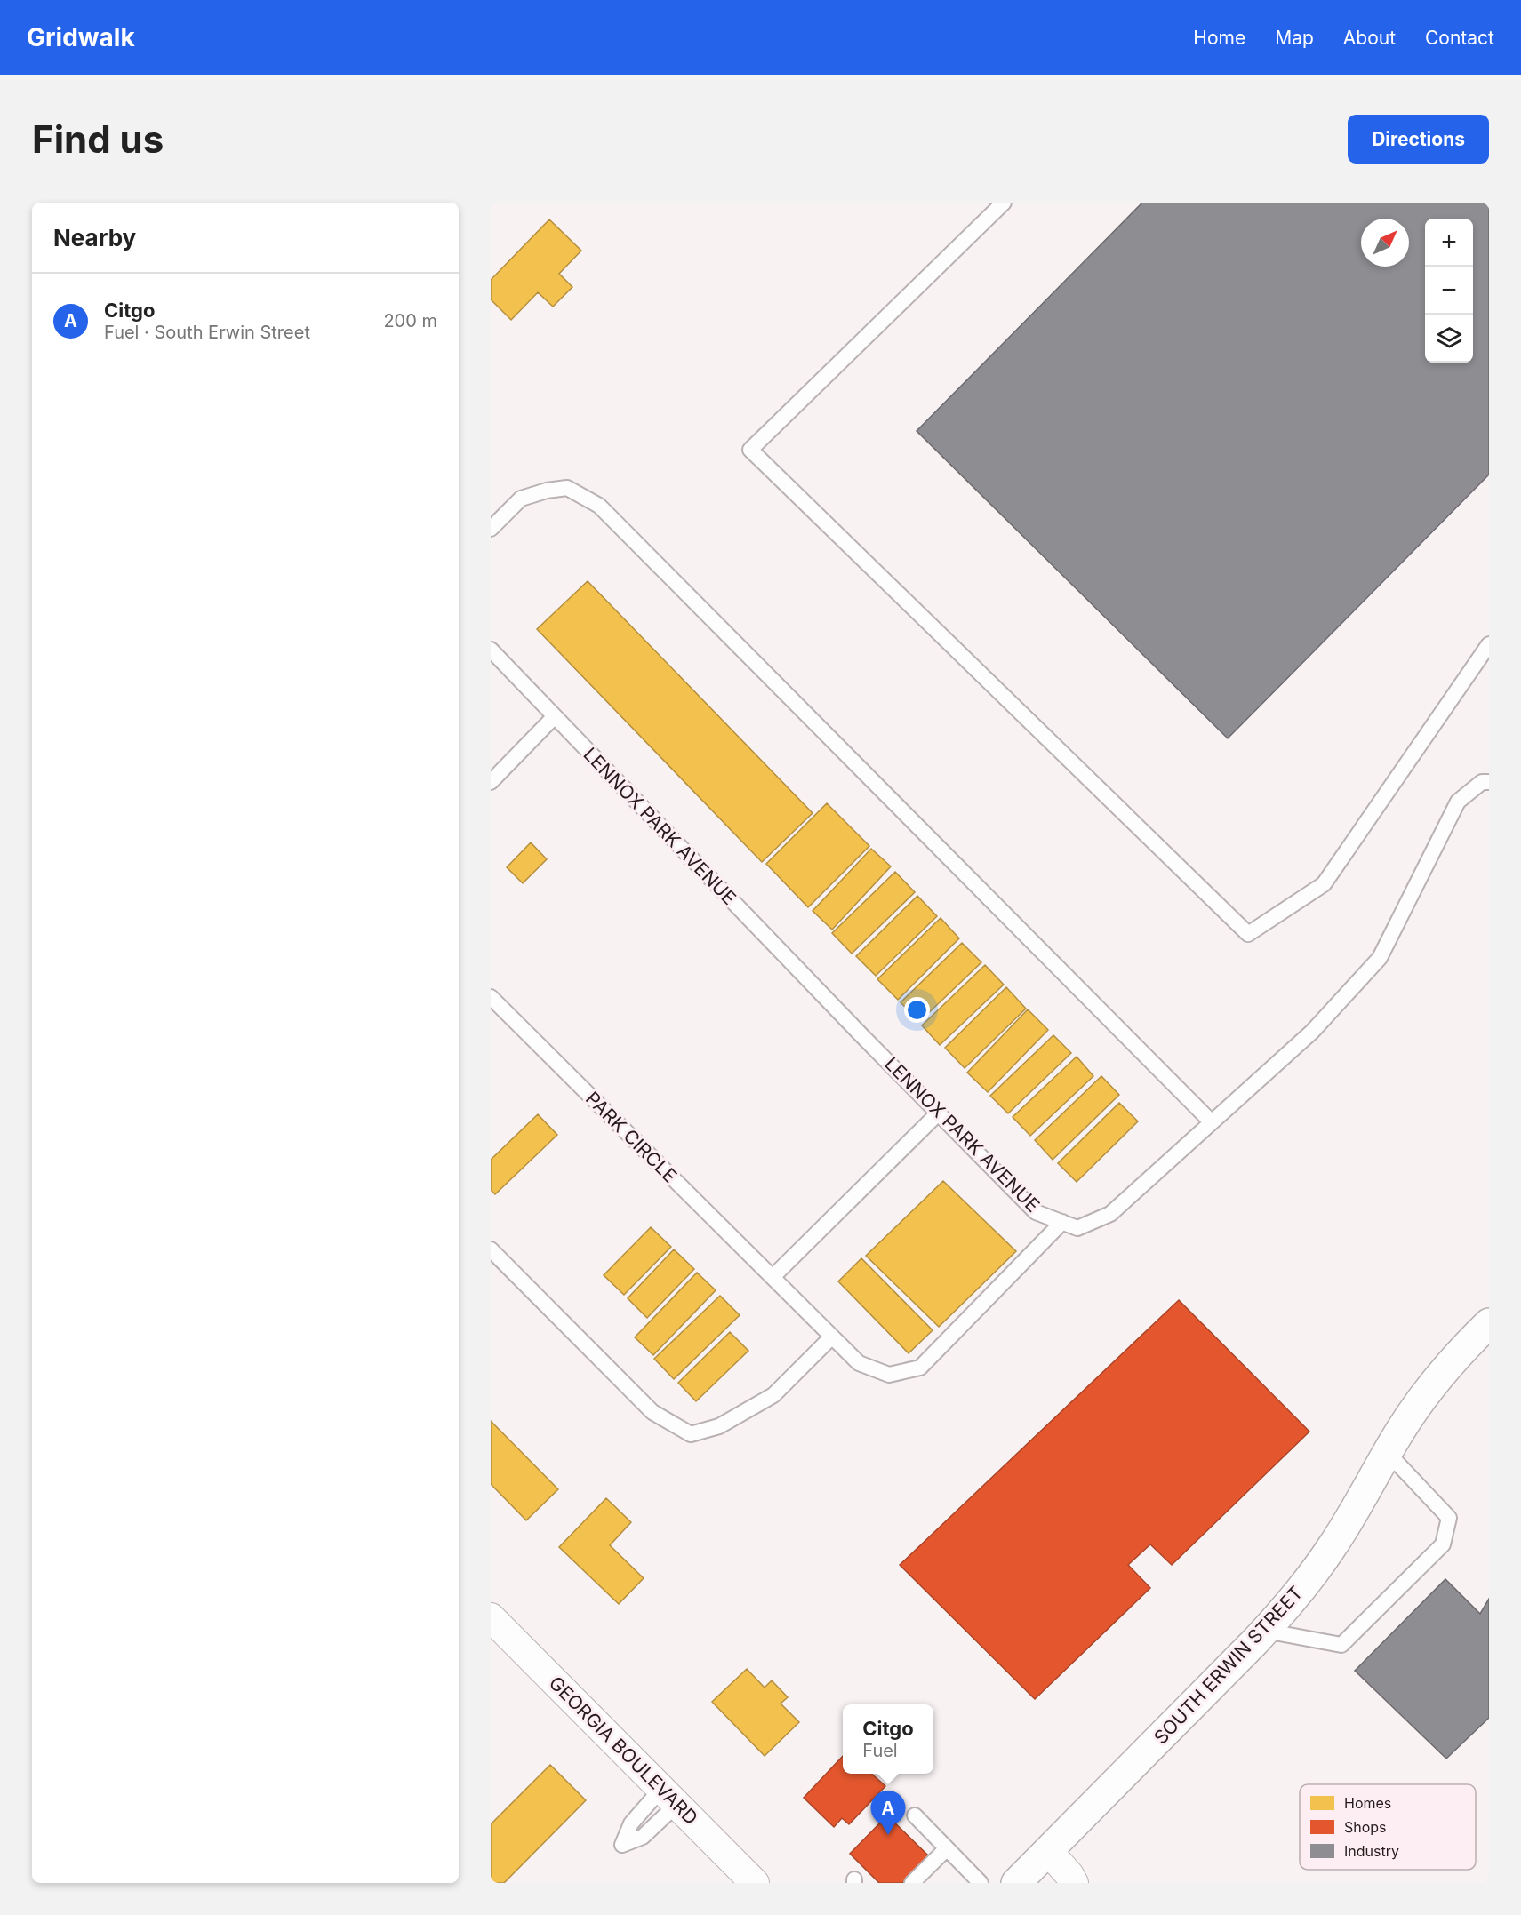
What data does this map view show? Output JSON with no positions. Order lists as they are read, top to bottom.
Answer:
{
  "streets": {
    "street": ["SOUTH ERWIN STREET", "GEORGIA BOULEVARD"],
    "lane": ["LENNOX PARK AVENUE", "PARK CIRCLE"]
  },
  "crossings": [
    ["LENNOX PARK AVENUE", "PARK CIRCLE"]
  ],
  "legend": ["Homes", "Shops", "Industry"],
  "north": "top right",
  "page": {
    "header": "Gridwalk",
    "nav": [
      "Home",
      "Map",
      "About",
      "Contact"
    ],
    "buttons": "Directions",
    "title": "Find us",
    "heading": "Nearby",
    "map_buttons": ["+", "−"],
    "list": [
      {
        "mark": "A",
        "name": "Citgo",
        "note": "Fuel · South Erwin Street",
        "value": "200 m"
      }
    ],
    "popup": ["Citgo", "Fuel"],
    "pins": "A"
  }
}
